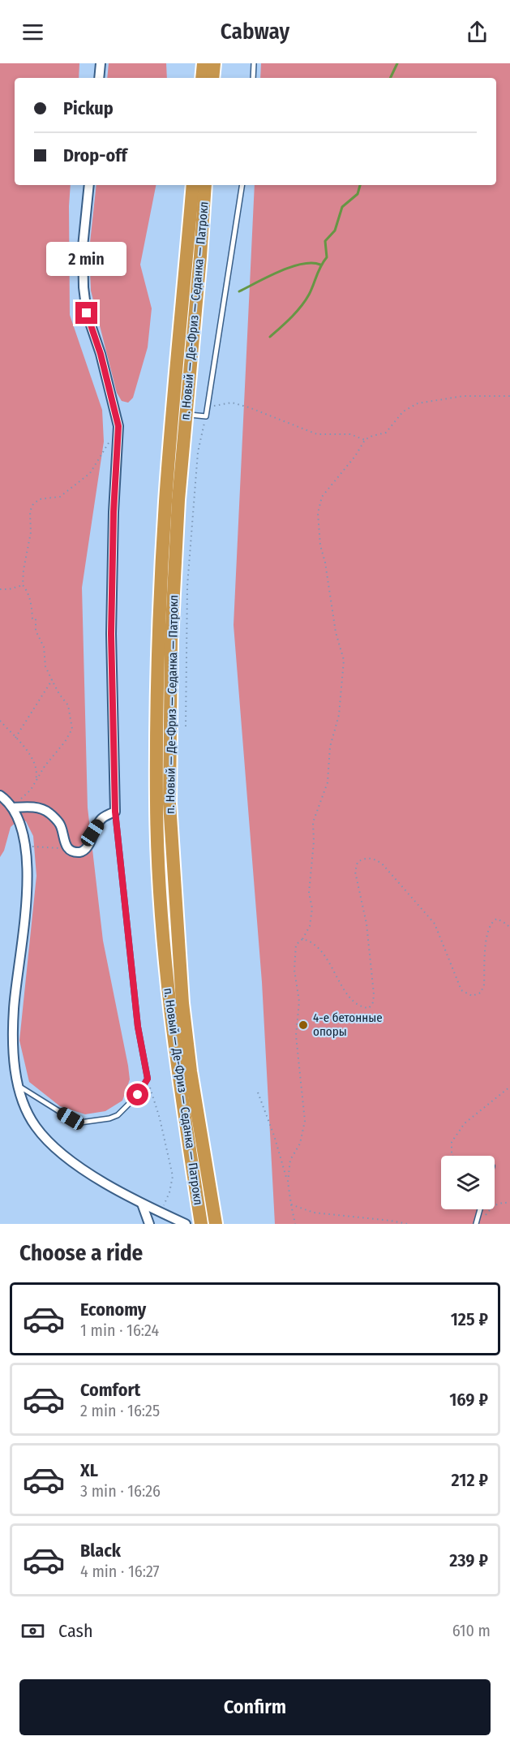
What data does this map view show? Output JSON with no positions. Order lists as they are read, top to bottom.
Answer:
{
  "streets": {
    "highway": ["п. Новый — Де-Фриз — Седанка — Патрокл"]
  },
  "places": ["4-е бетонные опоры"],
  "page": {
    "header": "Cabway",
    "banner": ["Pickup", "Drop-off"],
    "bubble": "2 min",
    "heading": "Choose a ride",
    "list": [
      {
        "name": "Economy",
        "note": "1 min · 16:24",
        "value": "125 ₽"
      },
      {
        "name": "Comfort",
        "note": "2 min · 16:25",
        "value": "169 ₽"
      },
      {
        "name": "XL",
        "note": "3 min · 16:26",
        "value": "212 ₽"
      },
      {
        "name": "Black",
        "note": "4 min · 16:27",
        "value": "239 ₽"
      }
    ],
    "pay": ["Cash", "610 m"],
    "buttons": "Confirm"
  }
}
